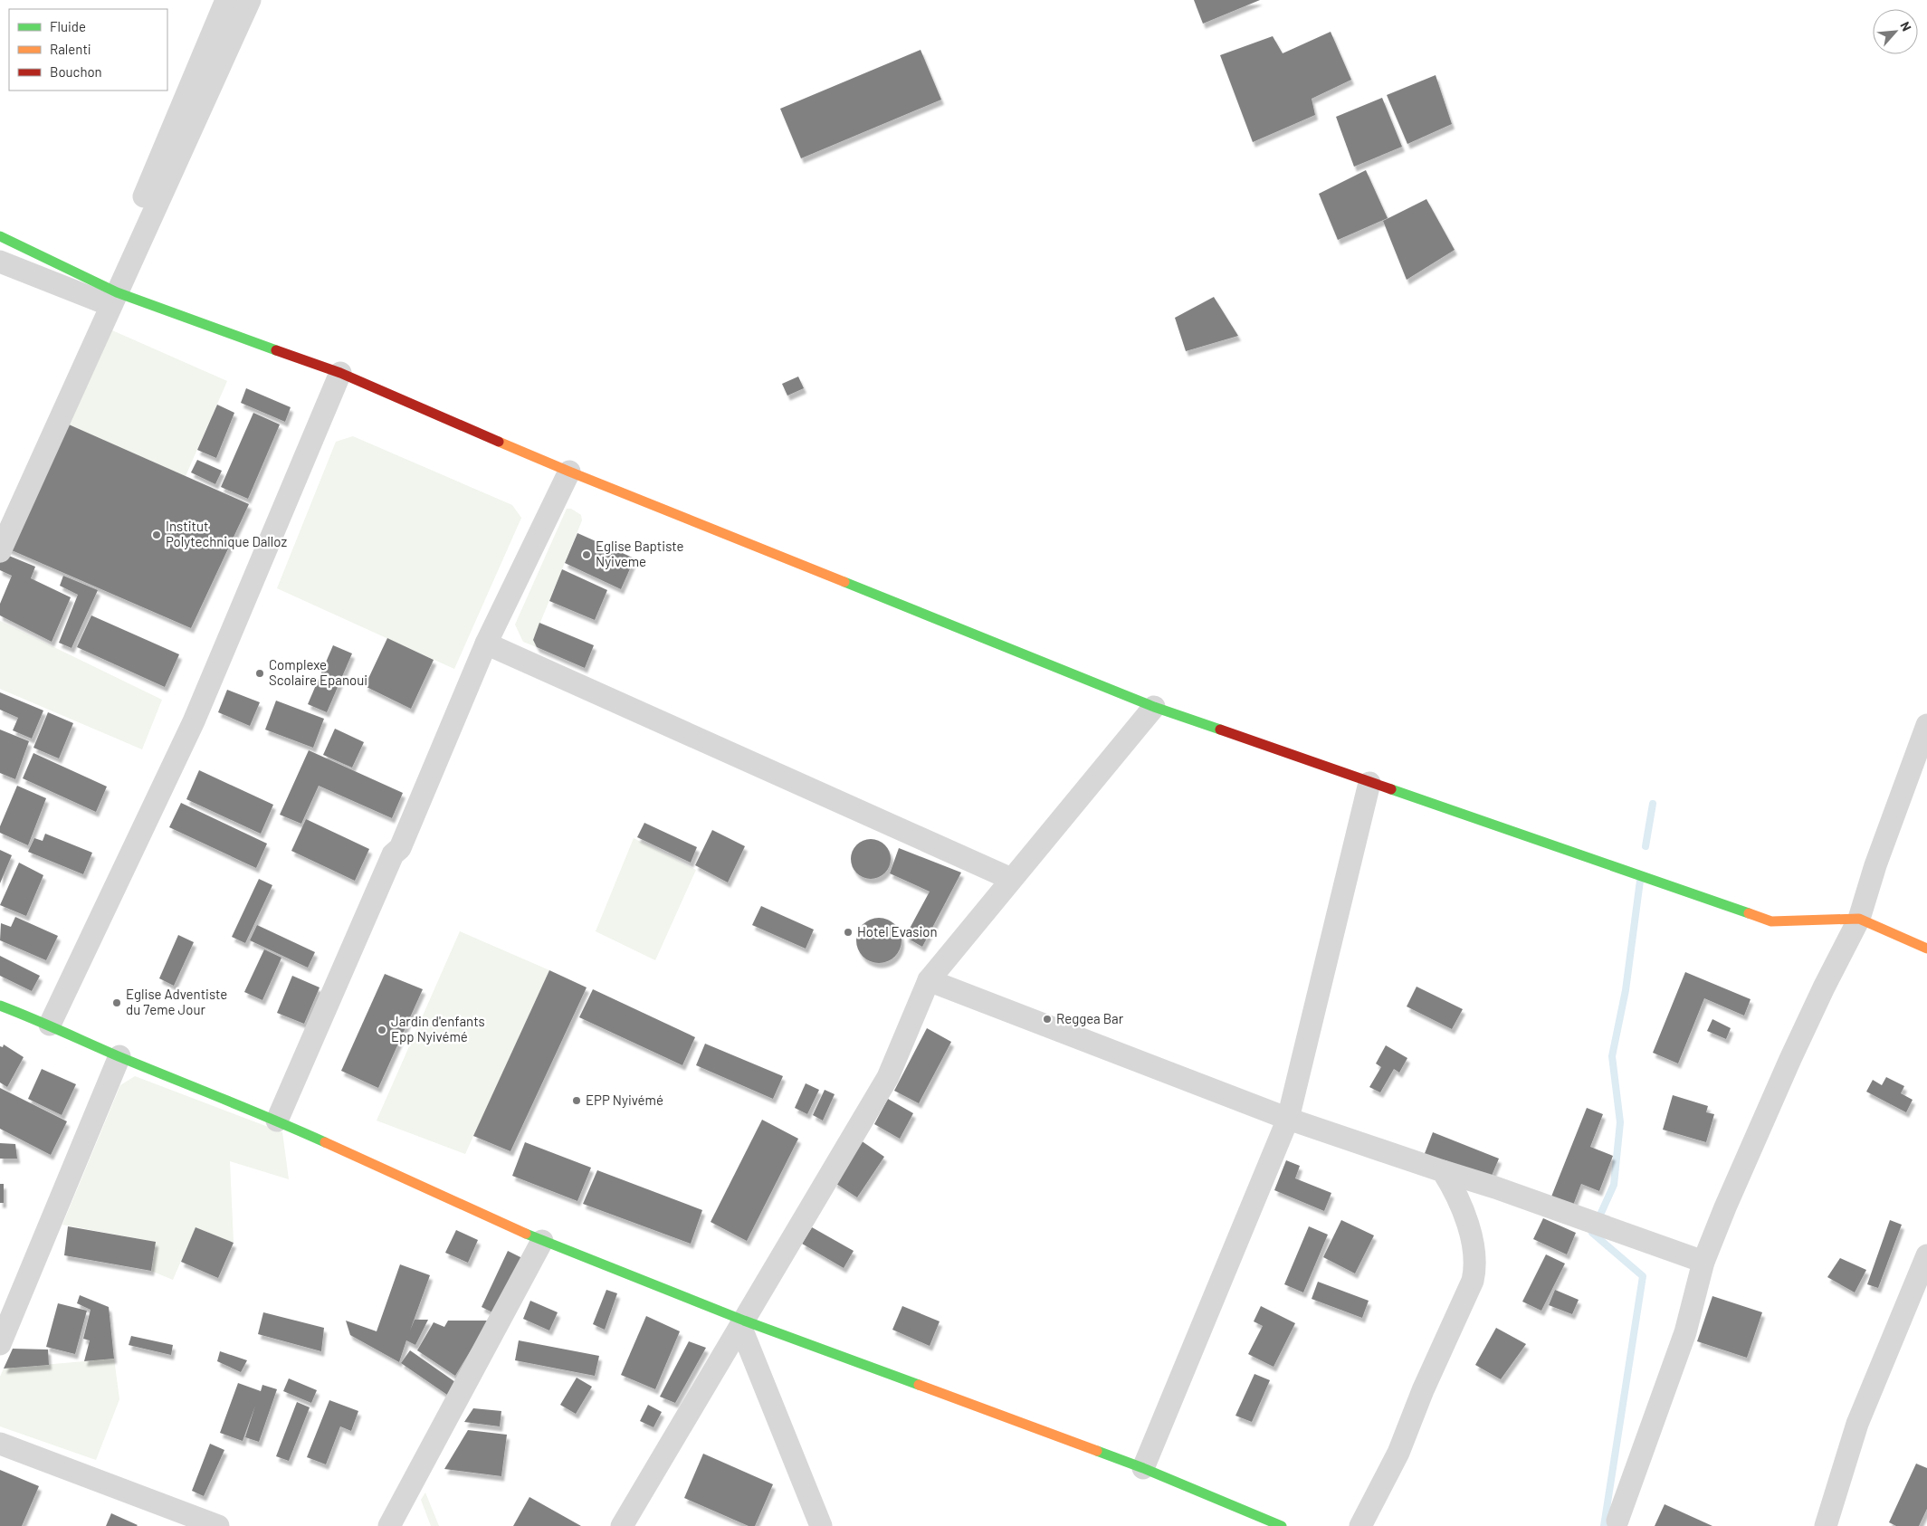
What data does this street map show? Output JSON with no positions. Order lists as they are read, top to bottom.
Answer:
{
  "places": [
    "Institut Polytechnique Dalloz",
    "Eglise Baptiste Nyiveme",
    "Complexe Scolaire Epanoui",
    "Hotel Evasion",
    "Eglise Adventiste du 7eme Jour",
    "Reggea Bar",
    "Jardin d'enfants Epp Nyivémé",
    "EPP Nyivémé"
  ],
  "legend": ["Fluide", "Ralenti", "Bouchon"],
  "north": "top right"
}
